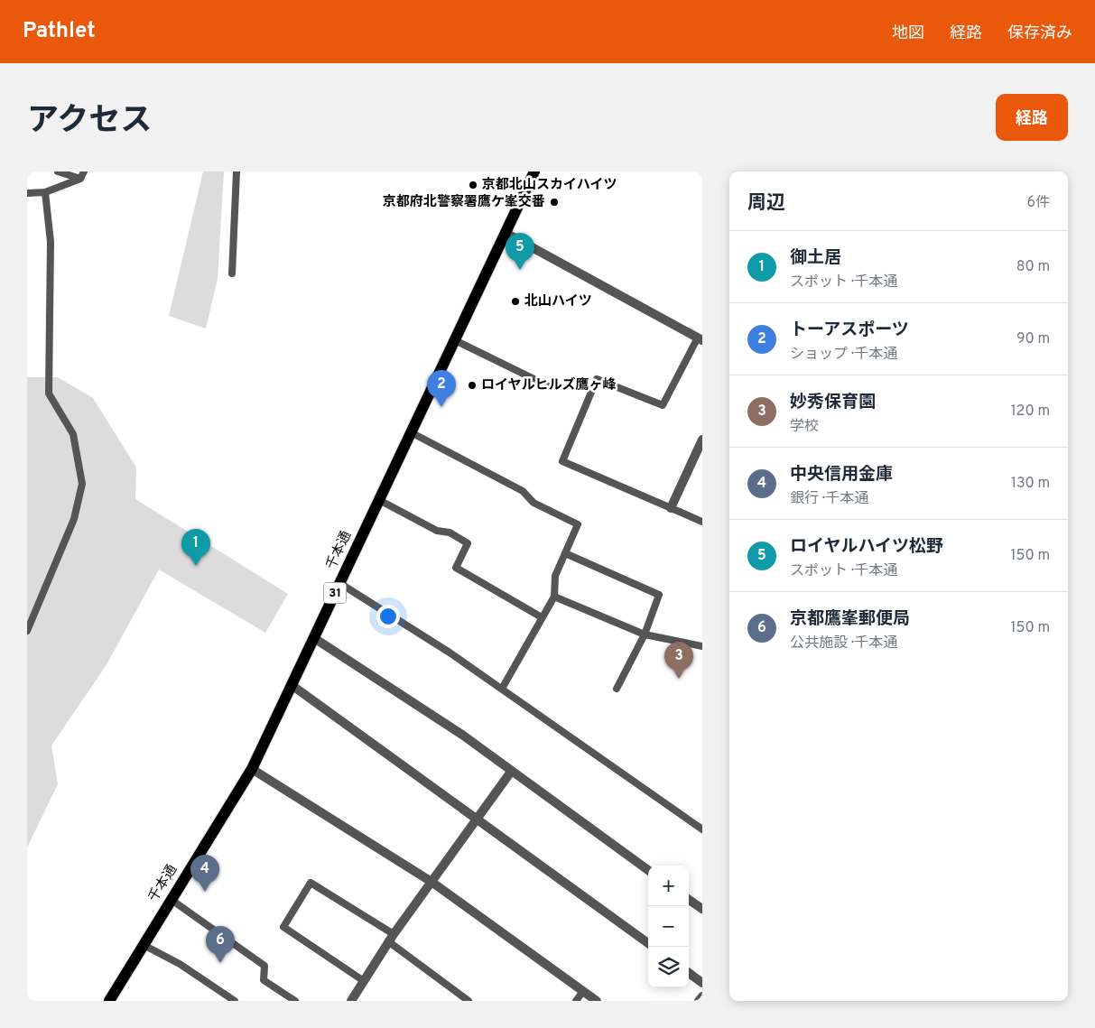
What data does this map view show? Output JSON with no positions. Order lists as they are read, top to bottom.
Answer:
{
  "streets": {
    "main road": ["千本通", "31"]
  },
  "places": [
    "京都北山スカイハイツ",
    "京都府北警察署鷹ケ峯交番",
    "北山ハイツ",
    "ロイヤルヒルズ鷹ヶ峰"
  ],
  "page": {
    "header": "Pathlet",
    "nav": ["地図", "経路", "保存済み"],
    "title": "アクセス",
    "buttons": "経路",
    "heading": ["周辺", "6件"],
    "list": [
      {
        "mark": "1",
        "name": "御土居",
        "note": "スポット · 千本通",
        "value": "80 m"
      },
      {
        "mark": "2",
        "name": "トーアスポーツ",
        "note": "ショップ · 千本通",
        "value": "90 m"
      },
      {
        "mark": "3",
        "name": "妙秀保育園",
        "note": "学校",
        "value": "120 m"
      },
      {
        "mark": "4",
        "name": "中央信用金庫",
        "note": "銀行 · 千本通",
        "value": "130 m"
      },
      {
        "mark": "5",
        "name": "ロイヤルハイツ松野",
        "note": "スポット · 千本通",
        "value": "150 m"
      },
      {
        "mark": "6",
        "name": "京都鷹峯郵便局",
        "note": "公共施設 · 千本通",
        "value": "150 m"
      }
    ],
    "pins": [
      "5",
      "2",
      "1",
      "3",
      "4",
      "6"
    ],
    "map_buttons": ["+", "−"]
  }
}
